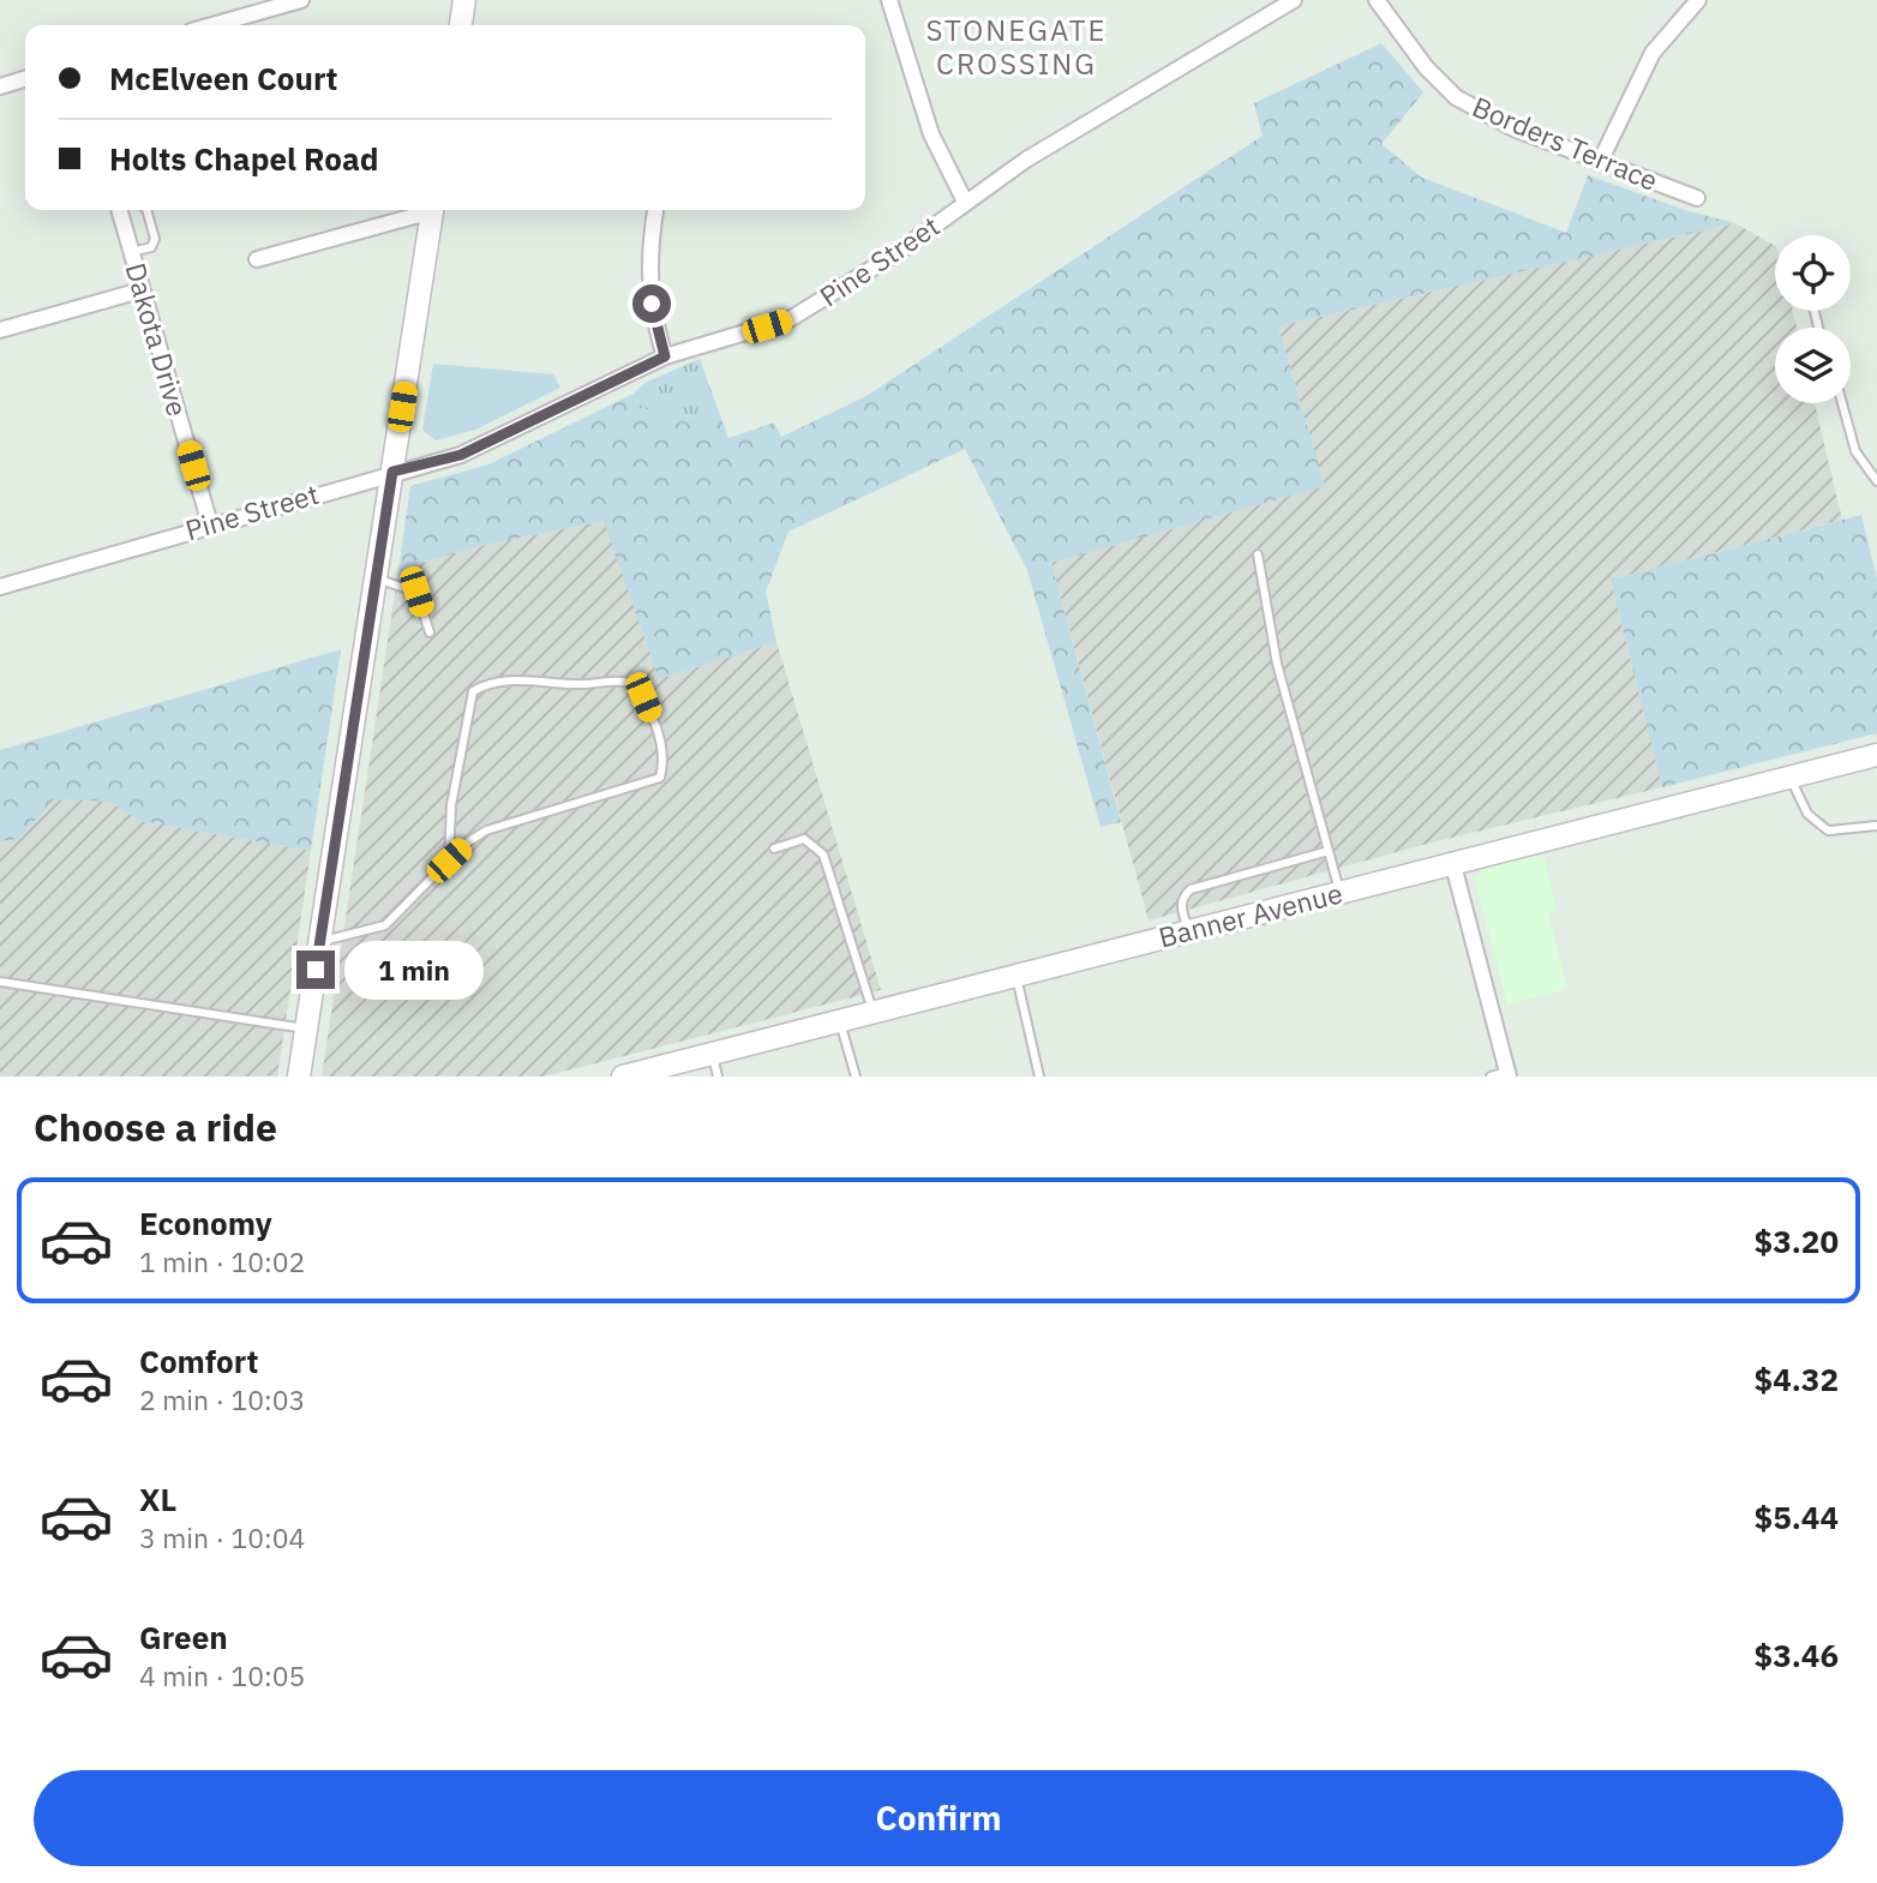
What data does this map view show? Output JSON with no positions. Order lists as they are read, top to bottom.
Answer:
{
  "streets": {
    "street": [
      "Borders Terrace",
      "Pine Street",
      "Dakota Drive",
      "Banner Avenue"
    ]
  },
  "crossings": [
    ["Pine Street", "Dakota Drive"]
  ],
  "districts": ["STONEGATE CROSSING"],
  "page": {
    "banner": ["McElveen Court", "Holts Chapel Road"],
    "bubble": "1 min",
    "heading": "Choose a ride",
    "list": [
      {
        "name": "Economy",
        "note": "1 min · 10:02",
        "value": "$3.20"
      },
      {
        "name": "Comfort",
        "note": "2 min · 10:03",
        "value": "$4.32"
      },
      {
        "name": "XL",
        "note": "3 min · 10:04",
        "value": "$5.44"
      },
      {
        "name": "Green",
        "note": "4 min · 10:05",
        "value": "$3.46"
      }
    ],
    "buttons": "Confirm"
  }
}
